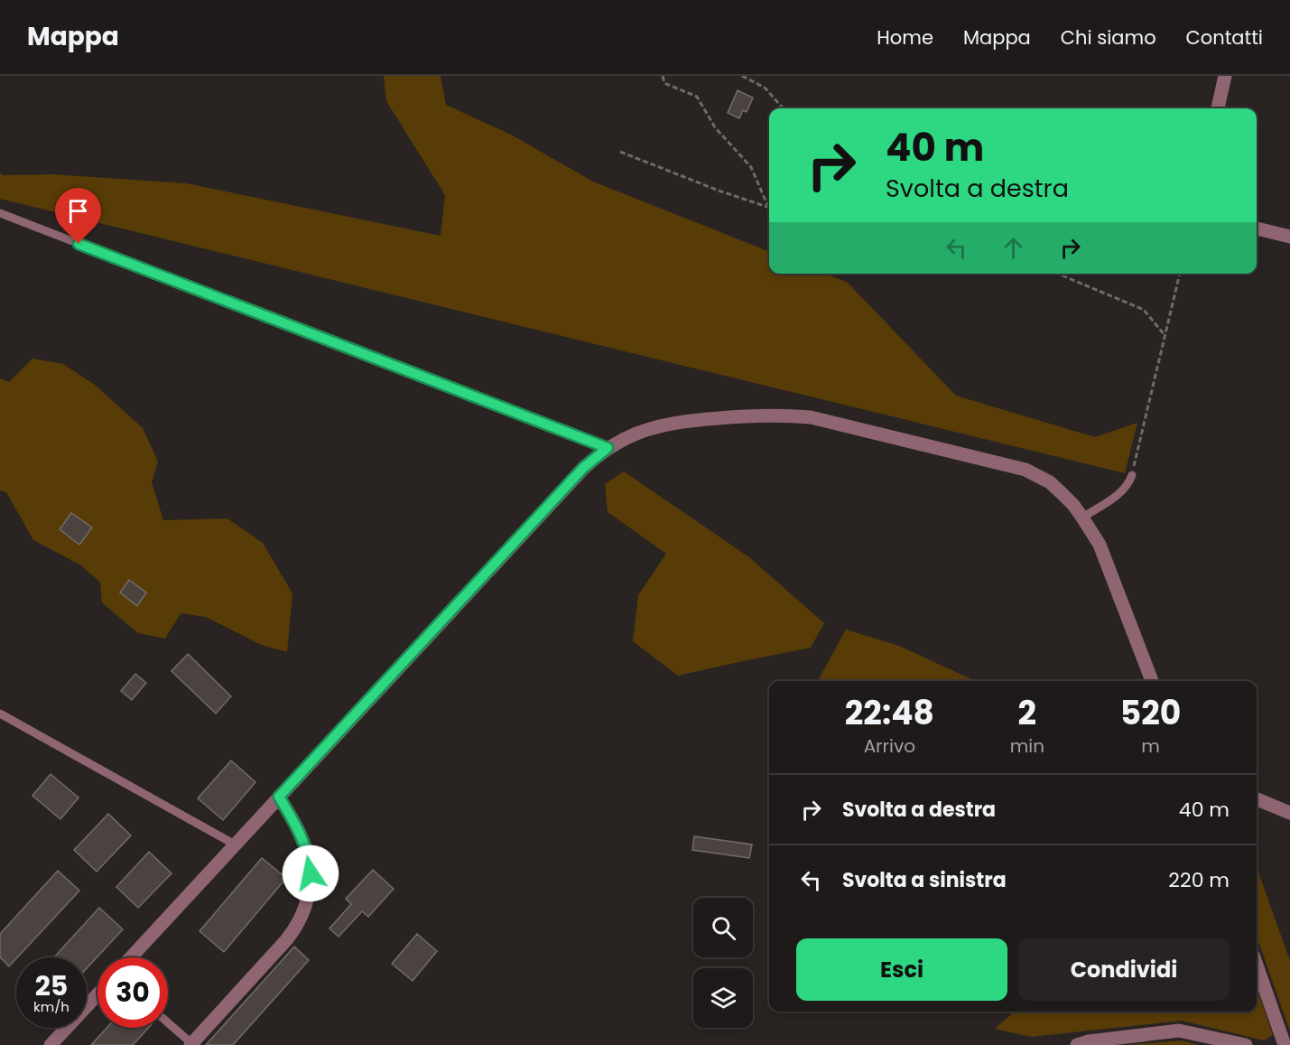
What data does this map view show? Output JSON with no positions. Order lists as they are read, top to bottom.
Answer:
{
  "page": {
    "header": "Mappa",
    "nav": [
      "Home",
      "Mappa",
      "Chi siamo",
      "Contatti"
    ],
    "turn": ["40 m", "Svolta a destra"],
    "eta": [
      "22:48",
      "Arrivo",
      "2",
      "min",
      "520",
      "m"
    ],
    "list": [
      {
        "name": "Svolta a destra",
        "value": "40 m"
      },
      {
        "name": "Svolta a sinistra",
        "value": "220 m"
      }
    ],
    "buttons": ["Esci", "Condividi"],
    "speed": "25 km/h",
    "limit": "30"
  }
}
